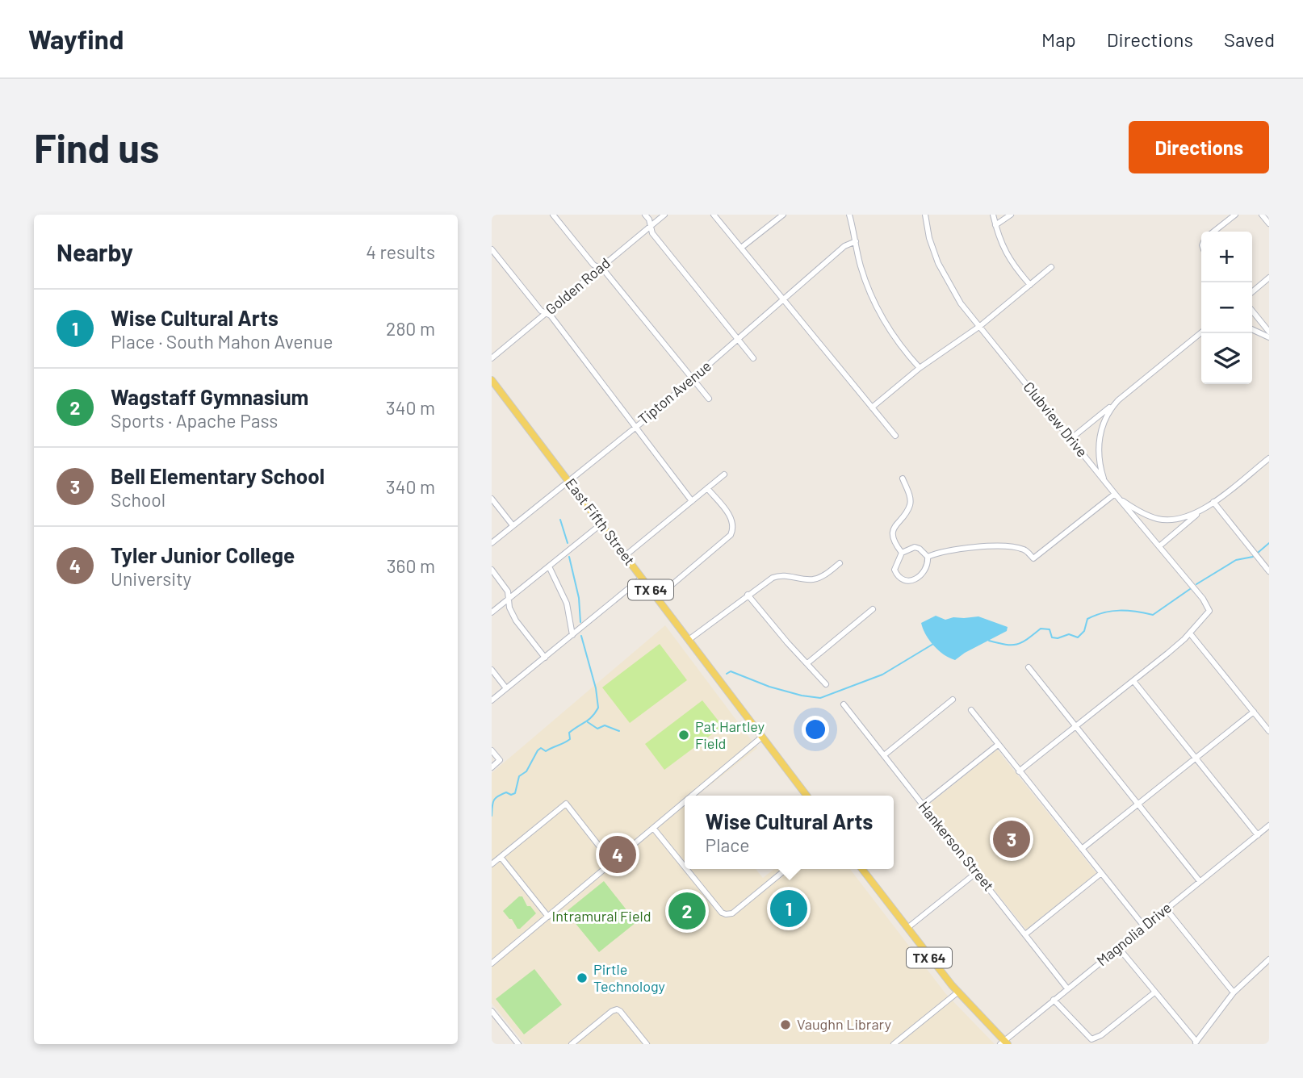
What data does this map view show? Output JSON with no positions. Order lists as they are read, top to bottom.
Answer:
{
  "streets": {
    "main road": ["East Fifth Street", "TX 64"],
    "street": [
      "Golden Road",
      "Tipton Avenue",
      "Clubview Drive",
      "Hankerson Street",
      "Magnolia Drive"
    ]
  },
  "crossings": [
    ["Tipton Avenue", "East Fifth Street"],
    ["TX 64", "Magnolia Drive"],
    ["Hankerson Street", "Magnolia Drive"]
  ],
  "parks": ["Intramural Field"],
  "places": ["Pat Hartley Field", "Pirtle Technology", "Vaughn Library"],
  "page": {
    "header": "Wayfind",
    "nav": ["Map", "Directions", "Saved"],
    "buttons": "Directions",
    "title": "Find us",
    "heading": ["Nearby", "4 results"],
    "map_buttons": ["+", "−"],
    "list": [
      {
        "mark": "1",
        "name": "Wise Cultural Arts",
        "note": "Place · South Mahon Avenue",
        "value": "280 m"
      },
      {
        "mark": "2",
        "name": "Wagstaff Gymnasium",
        "note": "Sports · Apache Pass",
        "value": "340 m"
      },
      {
        "mark": "3",
        "name": "Bell Elementary School",
        "note": "School",
        "value": "340 m"
      },
      {
        "mark": "4",
        "name": "Tyler Junior College",
        "note": "University",
        "value": "360 m"
      }
    ],
    "popup": ["Wise Cultural Arts", "Place"],
    "pins": [
      "3",
      "4",
      "1",
      "2"
    ]
  }
}
